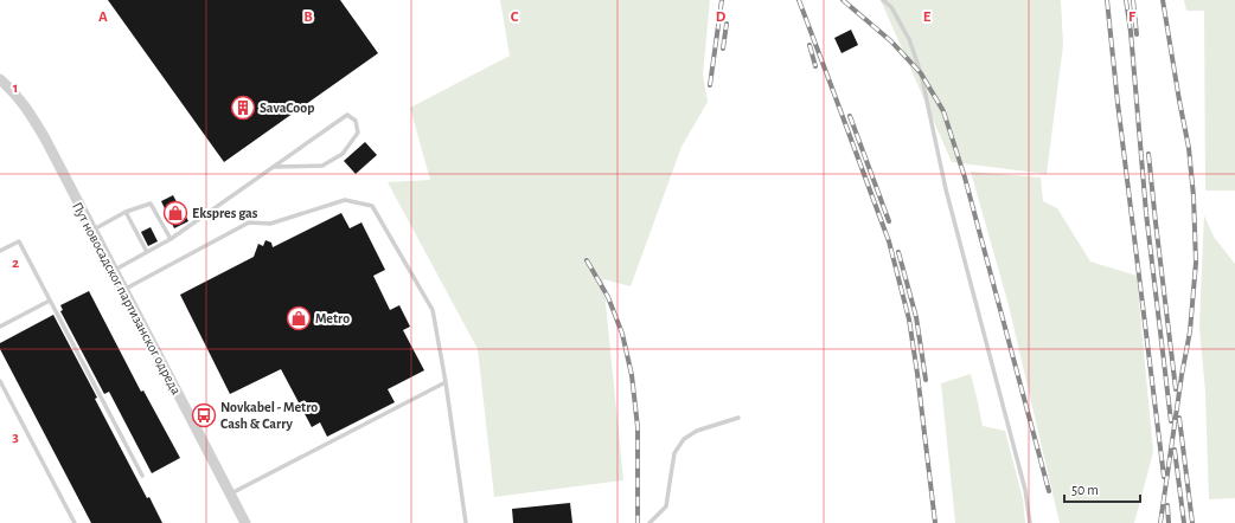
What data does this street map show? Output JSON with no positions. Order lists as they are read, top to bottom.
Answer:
{
  "streets": {
    "street": ["Пут новосадског партизанског одреда"]
  },
  "places": {
    "building": ["SavaCoop"],
    "shop": ["Ekspres gas", "Metro"],
    "bus stop": ["Novkabel - Metro Cash & Carry"]
  },
  "scale_bar": "50 m",
  "grid": {
    "columns": [
      "A",
      "B",
      "C",
      "D",
      "E",
      "F"
    ],
    "rows": ["1", "2", "3"]
  }
}
